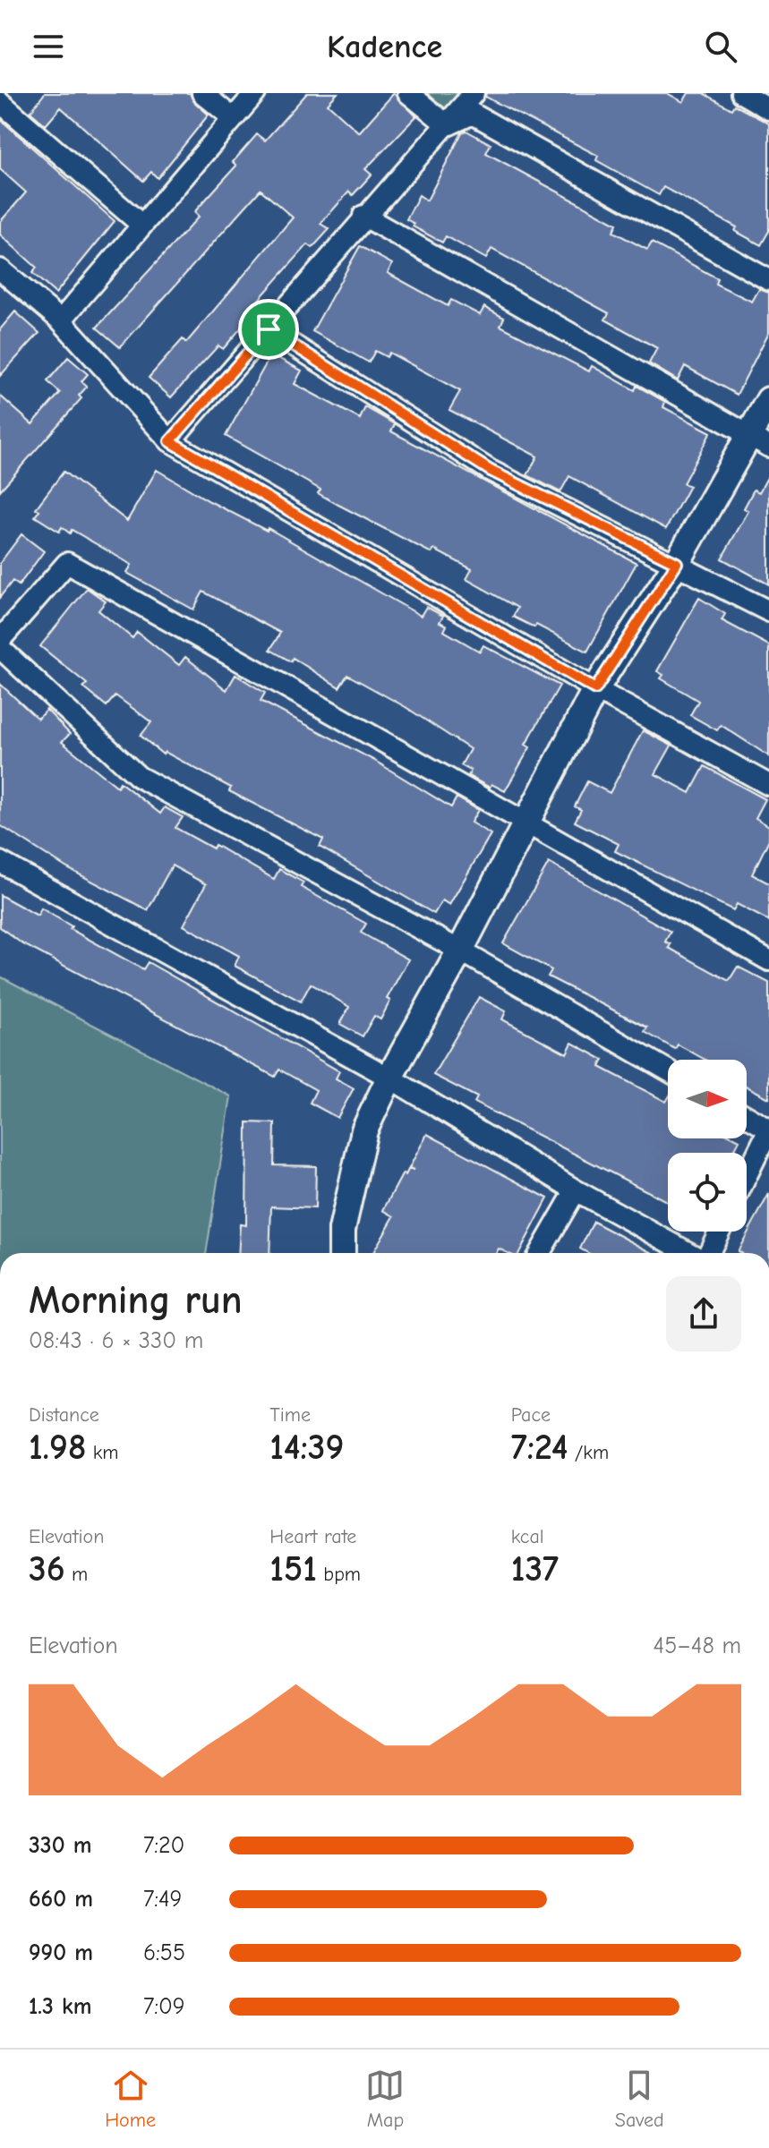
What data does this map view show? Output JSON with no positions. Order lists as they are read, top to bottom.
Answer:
{
  "north": "right",
  "page": {
    "header": "Kadence",
    "heading": ["Morning run", "08:43 · 6 × 330 m"],
    "stats": [
      ["Distance", "1.98 km"],
      ["Time", "14:39"],
      ["Pace", "7:24 /km"],
      ["Elevation", "36 m"],
      ["Heart rate", "151 bpm"],
      ["kcal", "137"]
    ],
    "chart": ["Elevation", "45–48 m"],
    "list": [
      {
        "name": "330 m",
        "note": "7:20"
      },
      {
        "name": "660 m",
        "note": "7:49"
      },
      {
        "name": "990 m",
        "note": "6:55"
      },
      {
        "name": "1.3 km",
        "note": "7:09"
      }
    ],
    "tabs": ["Home", "Map", "Saved"]
  }
}
